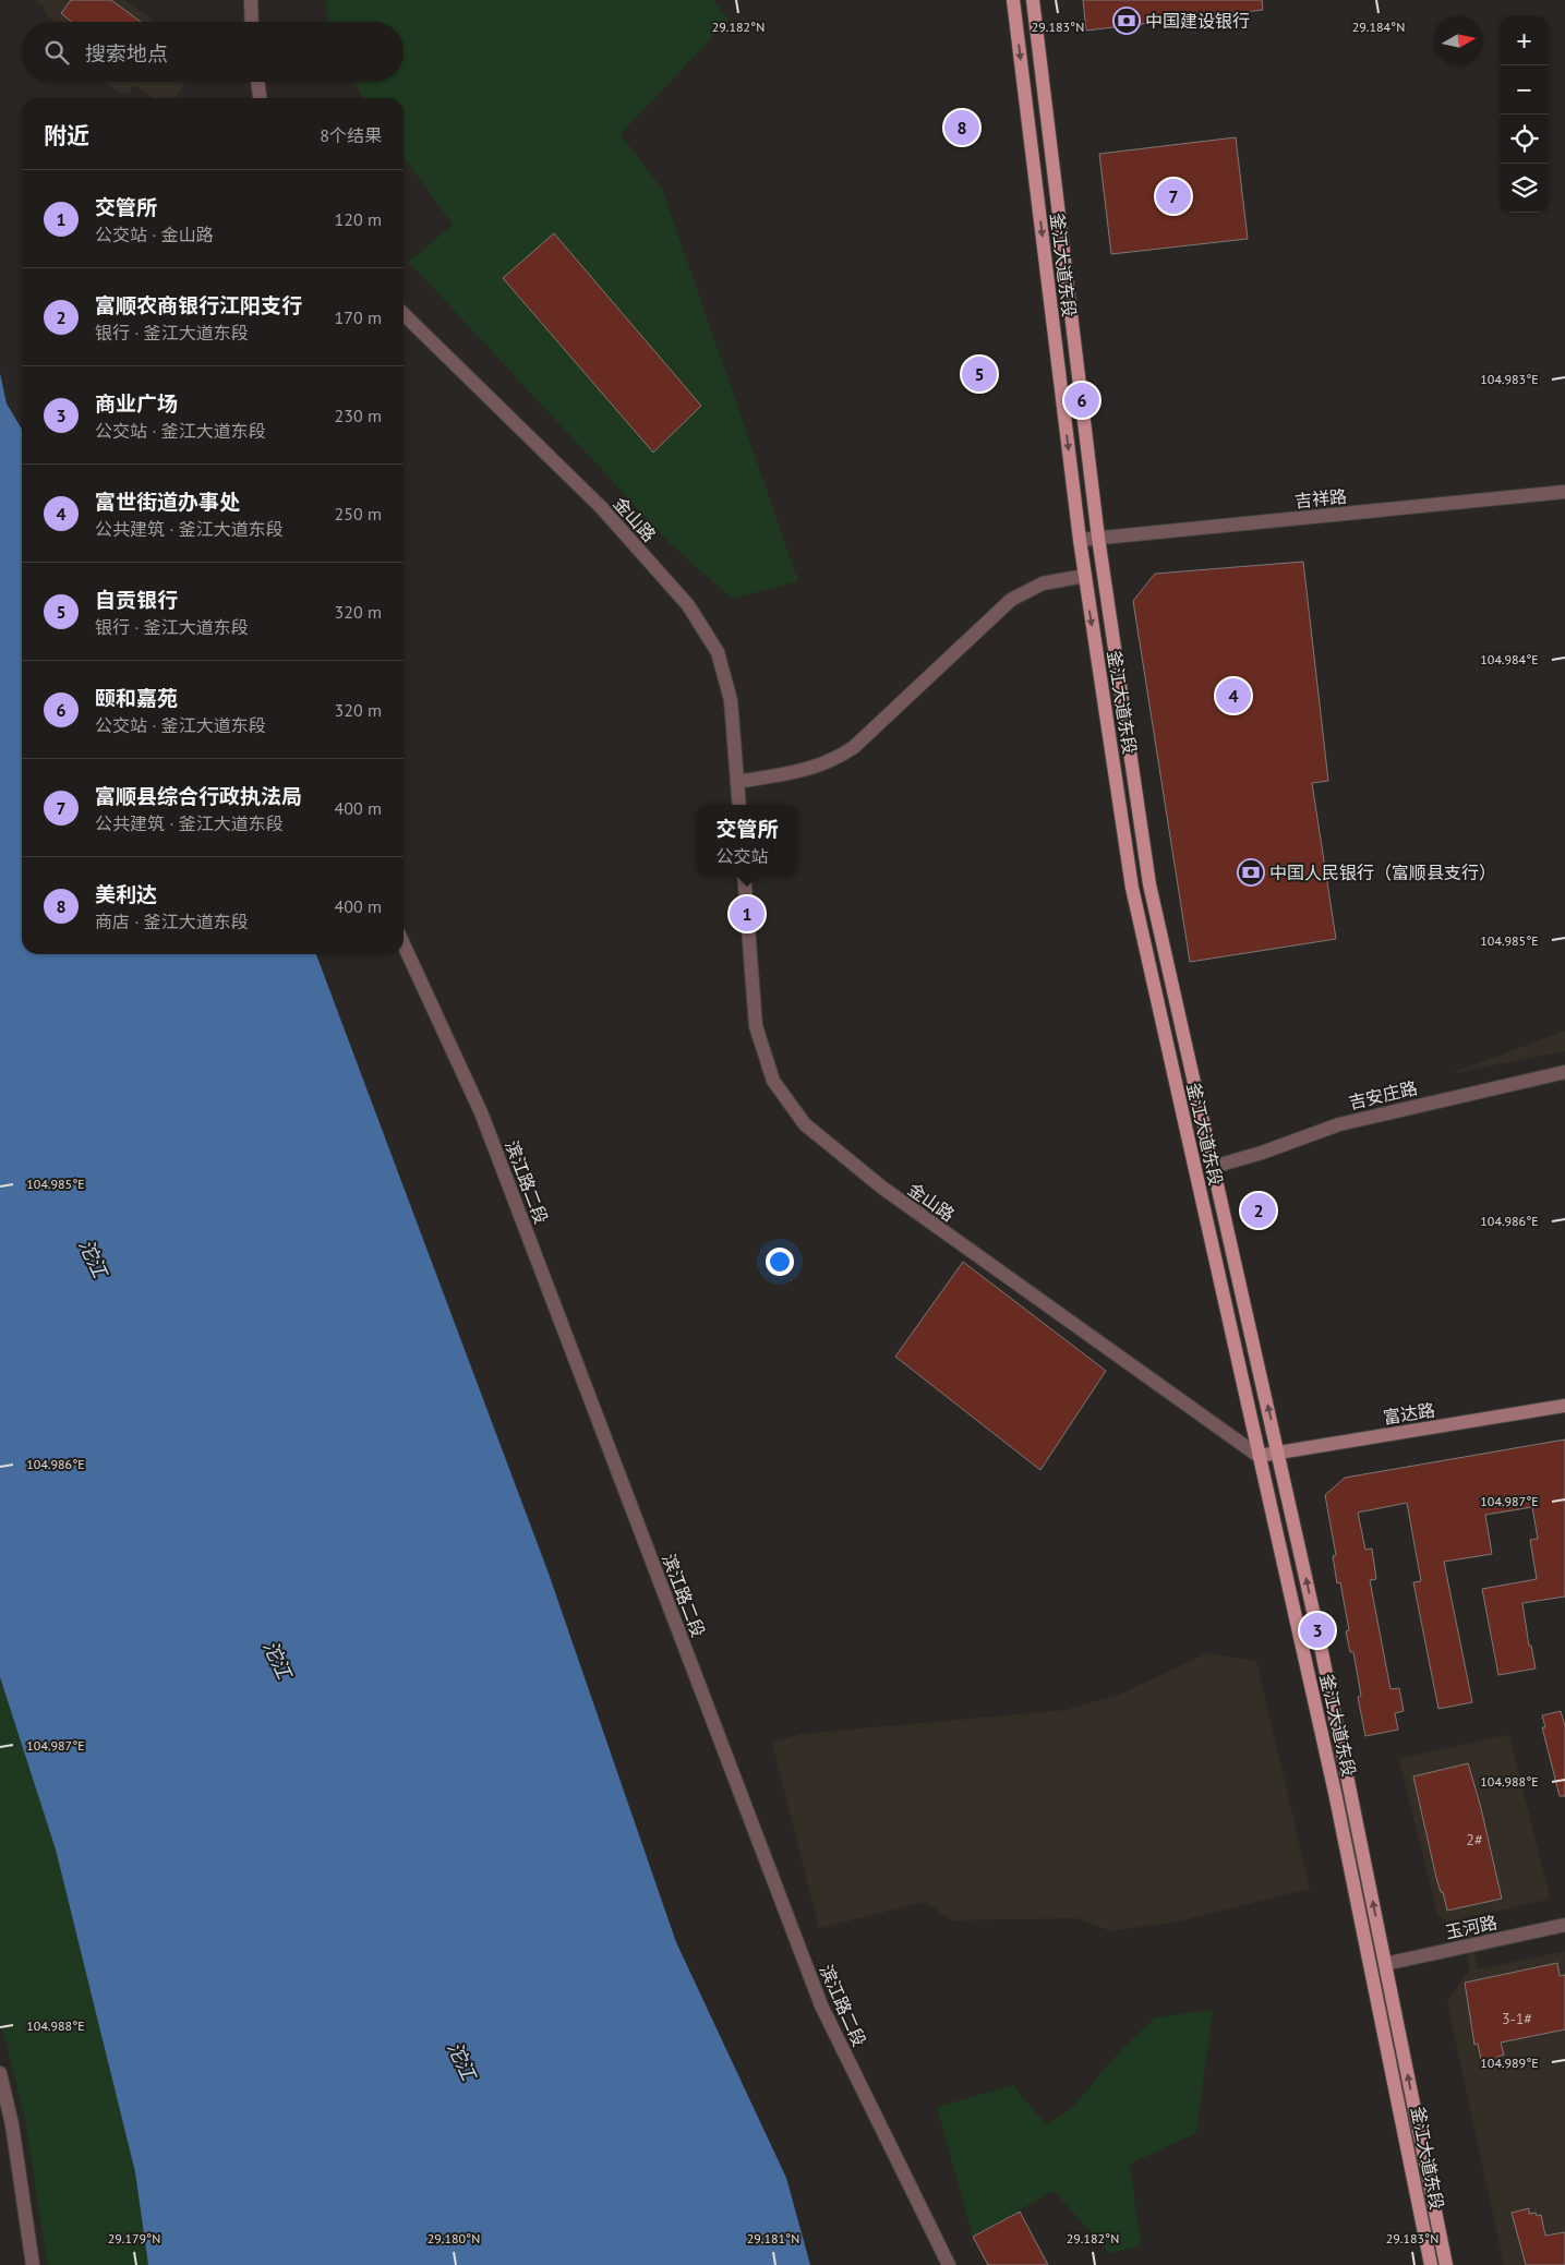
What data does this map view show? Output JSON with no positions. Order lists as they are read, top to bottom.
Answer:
{
  "streets": {
    "main road": ["釜江大道东段", "富达路"],
    "street": [
      "吉祥路",
      "金山路",
      "吉安庄路",
      "滨江路二段",
      "玉河路"
    ]
  },
  "crossings": [
    ["釜江大道东段", "吉祥路"],
    ["釜江大道东段", "金山路"],
    ["釜江大道东段", "吉安庄路"],
    ["釜江大道东段", "富达路"],
    ["釜江大道东段", "玉河路"],
    ["金山路", "富达路"]
  ],
  "water": ["沱江"],
  "places": {
    "bank": ["中国建设银行", "中国人民银行（富顺县支行）"]
  },
  "house_numbers": ["2#", "3-1#"],
  "north": "right",
  "page": {
    "map_buttons": ["+", "−"],
    "search": "搜索地点",
    "heading": ["附近", "8个结果"],
    "pins": [
      "8",
      "7",
      "5",
      "6",
      "4",
      "1",
      "2",
      "3"
    ],
    "list": [
      {
        "mark": "1",
        "name": "交管所",
        "note": "公交站 · 金山路",
        "value": "120 m"
      },
      {
        "mark": "2",
        "name": "富顺农商银行江阳支行",
        "note": "银行 · 釜江大道东段",
        "value": "170 m"
      },
      {
        "mark": "3",
        "name": "商业广场",
        "note": "公交站 · 釜江大道东段",
        "value": "230 m"
      },
      {
        "mark": "4",
        "name": "富世街道办事处",
        "note": "公共建筑 · 釜江大道东段",
        "value": "250 m"
      },
      {
        "mark": "5",
        "name": "自贡银行",
        "note": "银行 · 釜江大道东段",
        "value": "320 m"
      },
      {
        "mark": "6",
        "name": "颐和嘉苑",
        "note": "公交站 · 釜江大道东段",
        "value": "320 m"
      },
      {
        "mark": "7",
        "name": "富顺县综合行政执法局",
        "note": "公共建筑 · 釜江大道东段",
        "value": "400 m"
      },
      {
        "mark": "8",
        "name": "美利达",
        "note": "商店 · 釜江大道东段",
        "value": "400 m"
      }
    ],
    "popup": ["交管所", "公交站"]
  },
  "coordinates": [
    "29.182°N",
    "29.183°N",
    "29.184°N",
    "104.983°E",
    "104.984°E",
    "104.985°E",
    "104.986°E",
    "104.987°E",
    "104.988°E",
    "104.989°E",
    "29.179°N",
    "29.180°N",
    "29.181°N"
  ]
}
